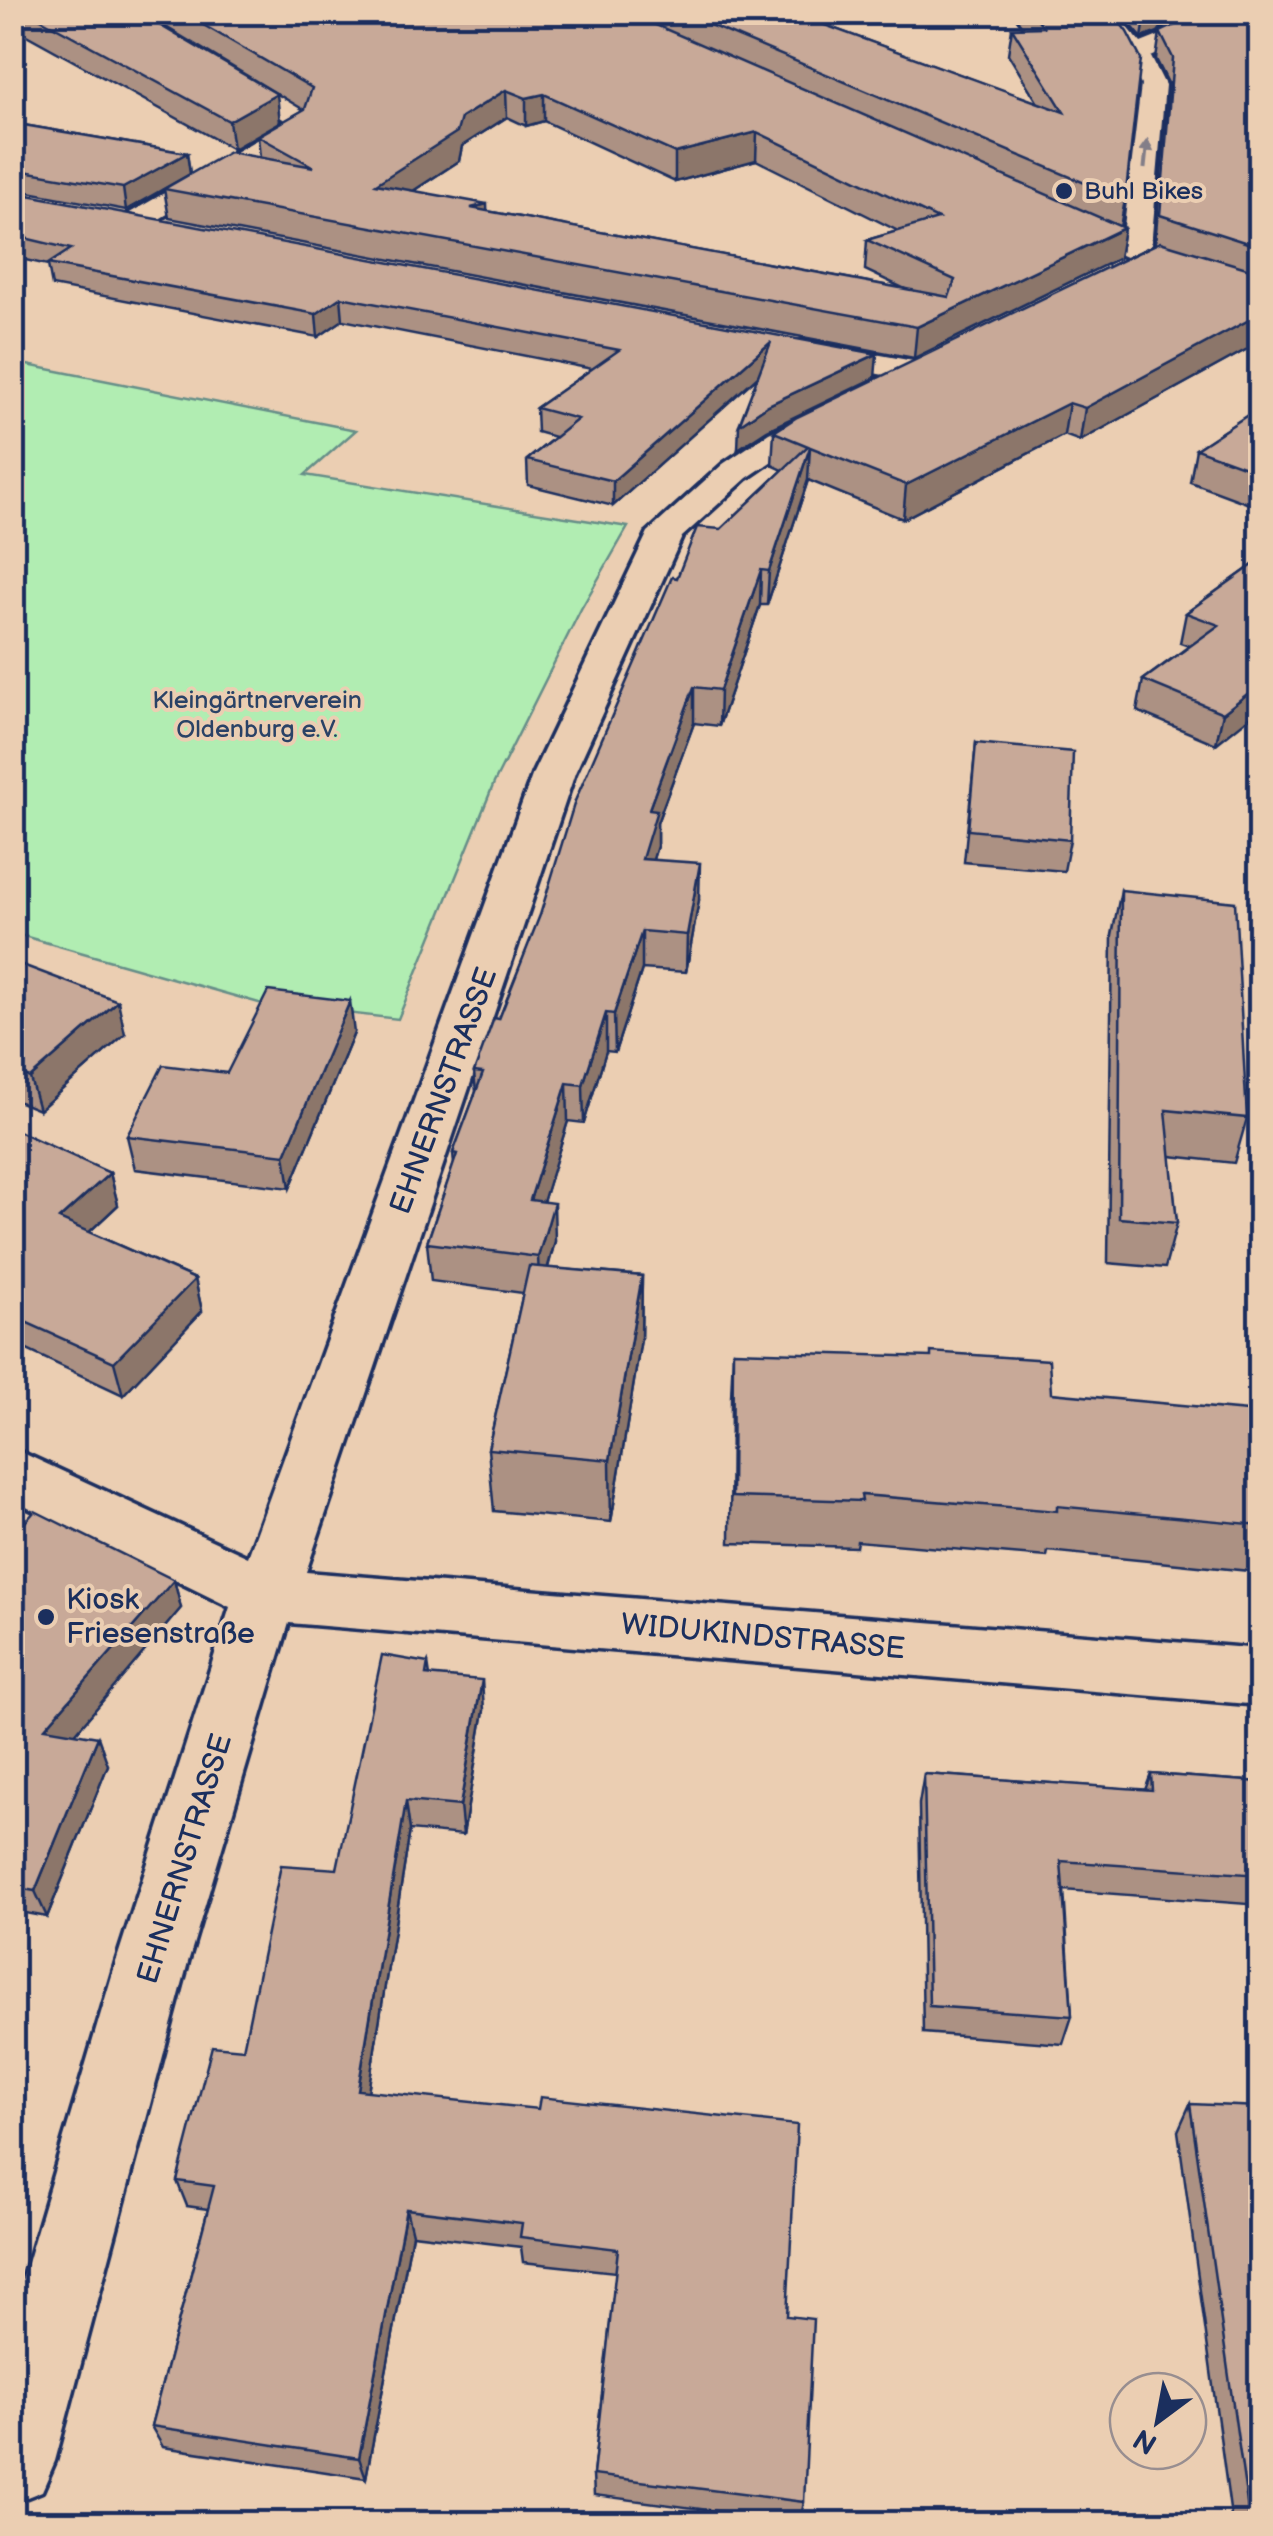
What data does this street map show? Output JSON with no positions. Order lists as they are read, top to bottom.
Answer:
{
  "streets": {
    "street": ["EHNERNSTRASSE", "WIDUKINDSTRASSE"]
  },
  "crossings": [
    ["EHNERNSTRASSE", "WIDUKINDSTRASSE"]
  ],
  "parks": ["Kleingärtnerverein Oldenburg e.V."],
  "places": ["Buhl Bikes", "Kiosk Friesenstraße"],
  "north": "bottom left"
}
